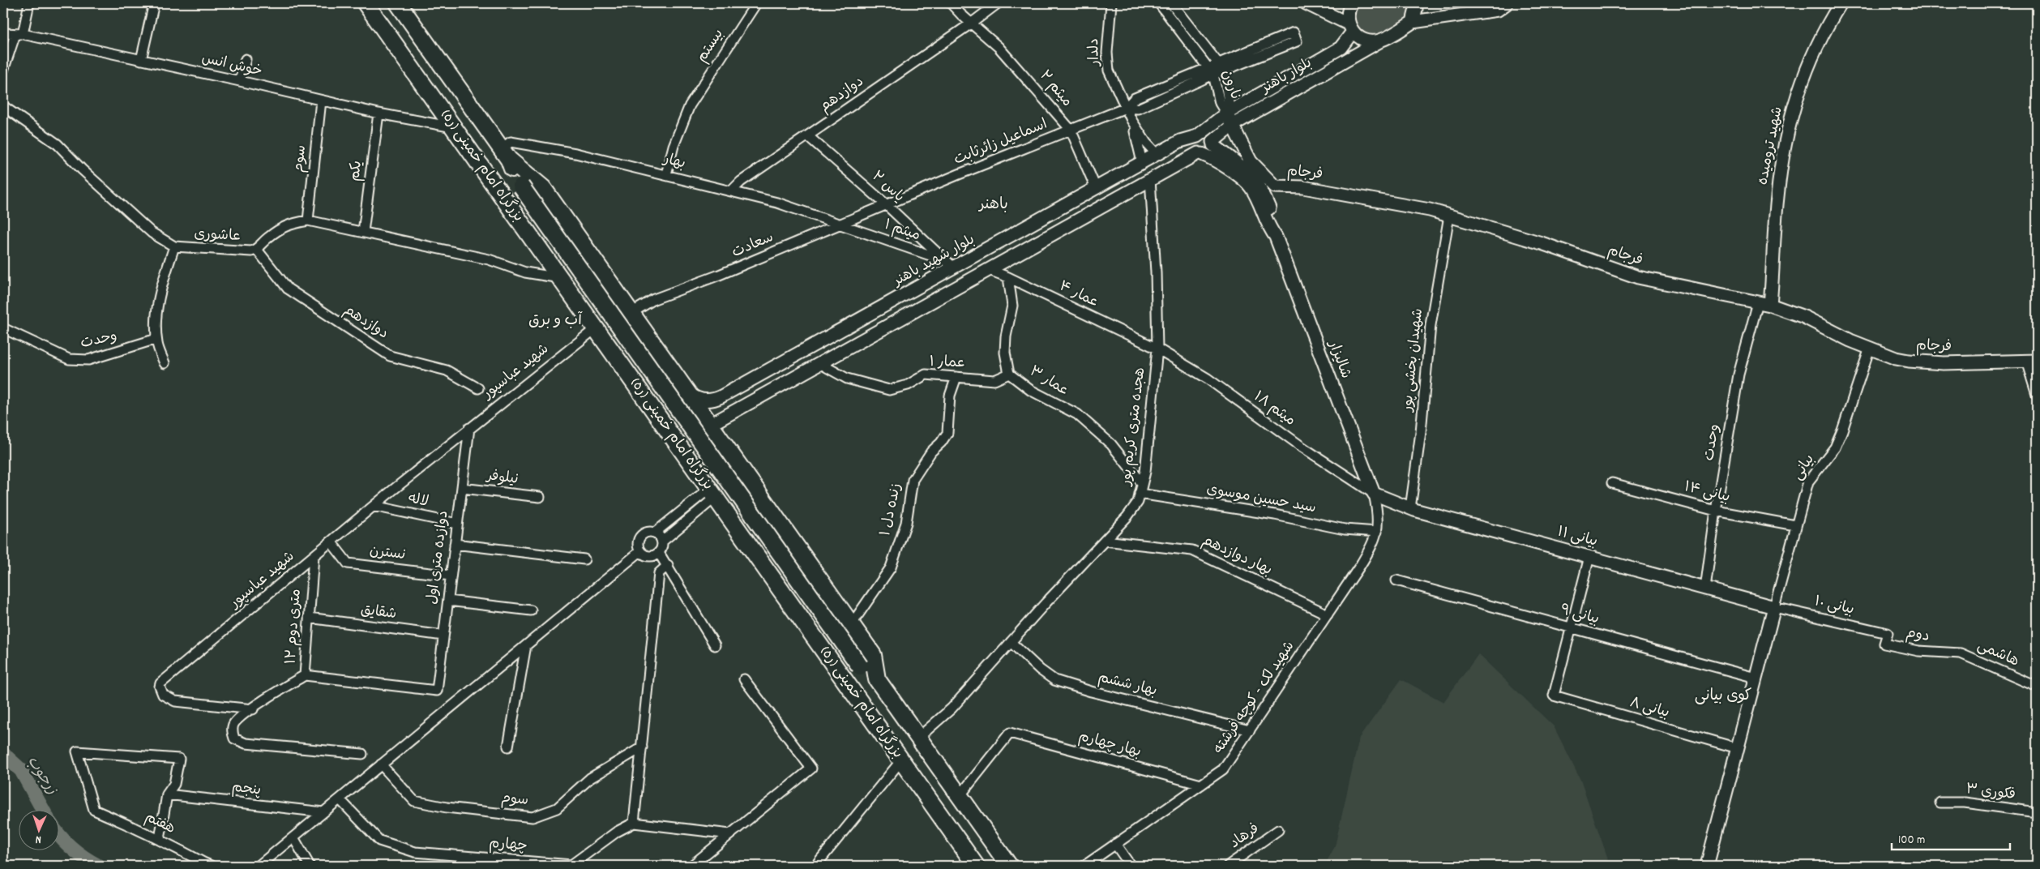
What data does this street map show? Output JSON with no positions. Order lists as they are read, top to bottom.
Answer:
{
  "streets": {
    "highway": ["بزرگراه امام خمینی (ره)"],
    "street": [
      "بیستم",
      "دلدار",
      "خوش انس",
      "بلوار باهنر",
      "نارون",
      "میثم ۲",
      "دوازدهم",
      "اسماعیل زائرثابت",
      "شهید ترومیده",
      "سوم",
      "بهار",
      "یکم",
      "فرجام",
      "یاس ۲",
      "میثم ۱",
      "عاشوری",
      "سعادت",
      "بلوار شهید باهنر",
      "عمار ۴",
      "وحدت",
      "شالیزار",
      "شهیدان بخشی پور",
      "عمار ۱",
      "شهید عباسپور",
      "عمار ۳",
      "میثم ۱۸",
      "هجده متری کریم پور",
      "بیانی",
      "نیلوفر",
      "بیانی ۱۴",
      "سید حسین موسوی",
      "لاله",
      "زنده دل ۱",
      "بیانی ۱۱",
      "نسترن",
      "بهار دوازدهم",
      "دوازده متری اول",
      "بیانی ۱۰",
      "شقایق",
      "بیانی ۹",
      "۱۲ متری دوم",
      "دوم",
      "هاشمی",
      "بهار ششم",
      "شهید لک - کوچه فرشته",
      "بیانی ۸",
      "بهار چهارم",
      "پنجم",
      "فکوری ۳",
      "هفتم",
      "فرهاد",
      "چهارم"
    ]
  },
  "crossings": [
    ["بیستم", "بهار"],
    ["دلدار", "اسماعیل زائرثابت"],
    ["خوش انس", "سوم"],
    ["خوش انس", "بزرگراه امام خمینی (ره)"],
    ["خوش انس", "یکم"],
    ["بلوار باهنر", "نارون"],
    ["بلوار باهنر", "فرجام"],
    ["بلوار باهنر", "بلوار شهید باهنر"],
    ["بلوار باهنر", "شالیزار"],
    ["نارون", "اسماعیل زائرثابت"],
    ["نارون", "فرجام"],
    ["میثم ۲", "دوازدهم"],
    ["میثم ۲", "اسماعیل زائرثابت"],
    ["میثم ۲", "بلوار شهید باهنر"],
    ["دوازدهم", "بهار"],
    ["دوازدهم", "یاس ۲"],
    ["دوازدهم", "عاشوری"],
    ["اسماعیل زائرثابت", "یاس ۲"],
    ["اسماعیل زائرثابت", "سعادت"],
    ["شهید ترومیده", "فرجام"],
    ["شهید ترومیده", "وحدت"],
    ["سوم", "عاشوری"],
    ["بهار", "بزرگراه امام خمینی (ره)"],
    ["بهار", "میثم ۱"],
    ["بهار", "سعادت"],
    ["بزرگراه امام خمینی (ره)", "عاشوری"],
    ["بزرگراه امام خمینی (ره)", "سعادت"],
    ["بزرگراه امام خمینی (ره)", "بلوار شهید باهنر"],
    ["بزرگراه امام خمینی (ره)", "شهید عباسپور"],
    ["بزرگراه امام خمینی (ره)", "هجده متری کریم پور"],
    ["بزرگراه امام خمینی (ره)", "زنده دل ۱"],
    ["بزرگراه امام خمینی (ره)", "بهار چهارم"],
    ["یکم", "عاشوری"],
    ["فرجام", "وحدت"],
    ["فرجام", "شهیدان بخشی پور"],
    ["فرجام", "بیانی"],
    ["یاس ۲", "میثم ۱"],
    ["یاس ۲", "سعادت"],
    ["یاس ۲", "بلوار شهید باهنر"],
    ["میثم ۱", "سعادت"],
    ["میثم ۱", "بلوار شهید باهنر"],
    ["بلوار شهید باهنر", "شالیزار"],
    ["عمار ۴", "عمار ۳"],
    ["عمار ۴", "میثم ۱۸"],
    ["عمار ۴", "هجده متری کریم پور"],
    ["وحدت", "بیانی ۱۴"],
    ["وحدت", "بیانی ۱۱"],
    ["شالیزار", "میثم ۱۸"],
    ["شالیزار", "بیانی ۱۱"],
    ["شالیزار", "شهید لک - کوچه فرشته"],
    ["شهیدان بخشی پور", "بیانی ۱۱"],
    ["عمار ۱", "عمار ۳"],
    ["عمار ۱", "زنده دل ۱"],
    ["شهید عباسپور", "لاله"],
    ["شهید عباسپور", "نسترن"],
    ["شهید عباسپور", "دوازده متری اول"],
    ["شهید عباسپور", "۱۲ متری دوم"],
    ["عمار ۳", "هجده متری کریم پور"],
    ["میثم ۱۸", "هجده متری کریم پور"],
    ["میثم ۱۸", "بیانی ۱۱"],
    ["میثم ۱۸", "شهید لک - کوچه فرشته"],
    ["هجده متری کریم پور", "سید حسین موسوی"],
    ["هجده متری کریم پور", "بهار دوازدهم"],
    ["هجده متری کریم پور", "بهار ششم"],
    ["بیانی", "بیانی ۱۴"],
    ["بیانی", "بیانی ۱۱"],
    ["بیانی", "بیانی ۱۰"],
    ["نیلوفر", "دوازده متری اول"],
    ["سید حسین موسوی", "شهید لک - کوچه فرشته"],
    ["لاله", "دوازده متری اول"],
    ["بیانی ۱۱", "بیانی ۱۰"],
    ["بیانی ۱۱", "شهید لک - کوچه فرشته"],
    ["نسترن", "دوازده متری اول"],
    ["بهار دوازدهم", "شهید لک - کوچه فرشته"],
    ["دوازده متری اول", "شقایق"],
    ["دوازده متری اول", "۱۲ متری دوم"],
    ["بیانی ۱۰", "دوم"],
    ["شقایق", "۱۲ متری دوم"],
    ["بیانی ۹", "بیانی ۸"],
    ["دوم", "هاشمی"],
    ["بهار ششم", "شهید لک - کوچه فرشته"],
    ["شهید لک - کوچه فرشته", "بهار چهارم"],
    ["پنجم", "هفتم"]
  ],
  "districts": ["باهنر", "آب و برق", "کوی بیانی"],
  "water": ["زرجوب"],
  "scale_bar": "100 m",
  "north": "bottom"
}
